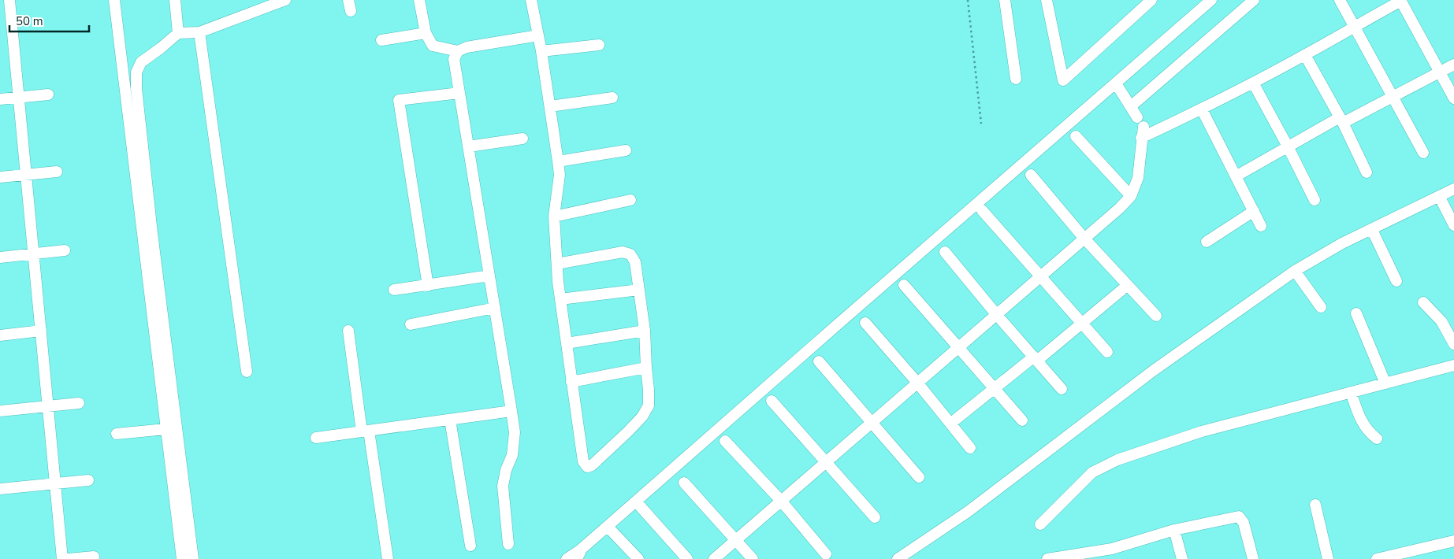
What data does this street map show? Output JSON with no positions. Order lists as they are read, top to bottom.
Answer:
{
  "scale_bar": "50 m"
}
